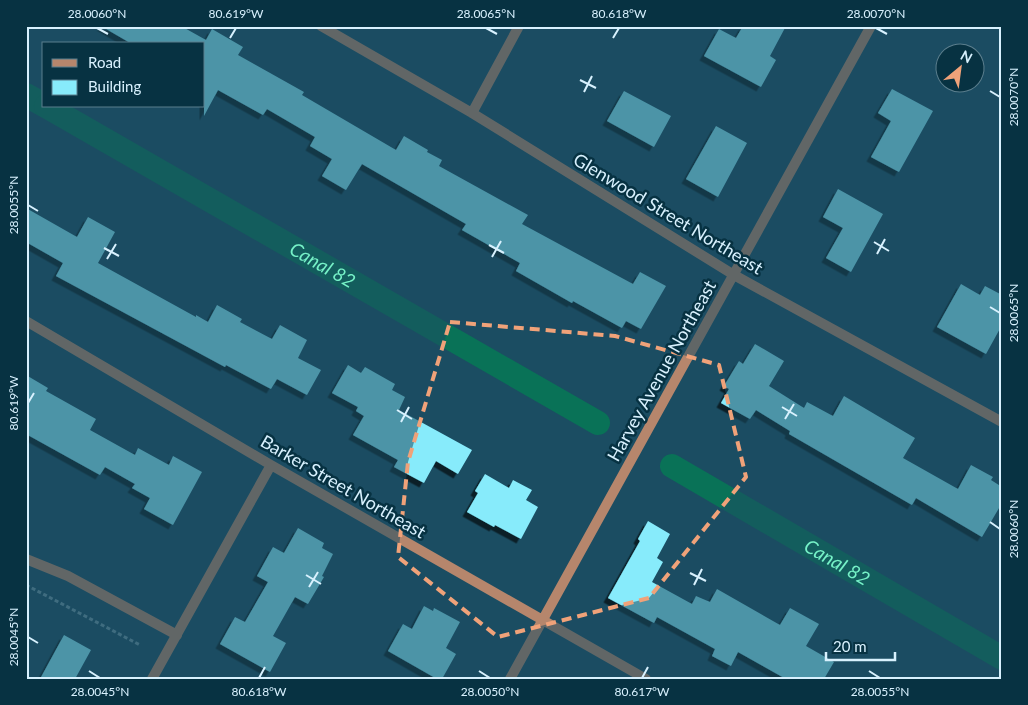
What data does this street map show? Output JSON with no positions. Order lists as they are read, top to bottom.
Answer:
{
  "streets": {
    "street": ["Glenwood Street Northeast", "Harvey Avenue Northeast", "Barker Street Northeast"]
  },
  "crossings": [
    ["Glenwood Street Northeast", "Harvey Avenue Northeast"],
    ["Harvey Avenue Northeast", "Barker Street Northeast"]
  ],
  "water": ["Canal 82"],
  "legend": ["Road", "Building"],
  "scale_bar": "20 m",
  "north": "top right",
  "coordinates": [
    "28.0060°N",
    "80.619°W",
    "28.0065°N",
    "80.618°W",
    "28.0070°N",
    "28.0055°N",
    "28.0045°N",
    "28.0050°N",
    "80.617°W"
  ]
}
